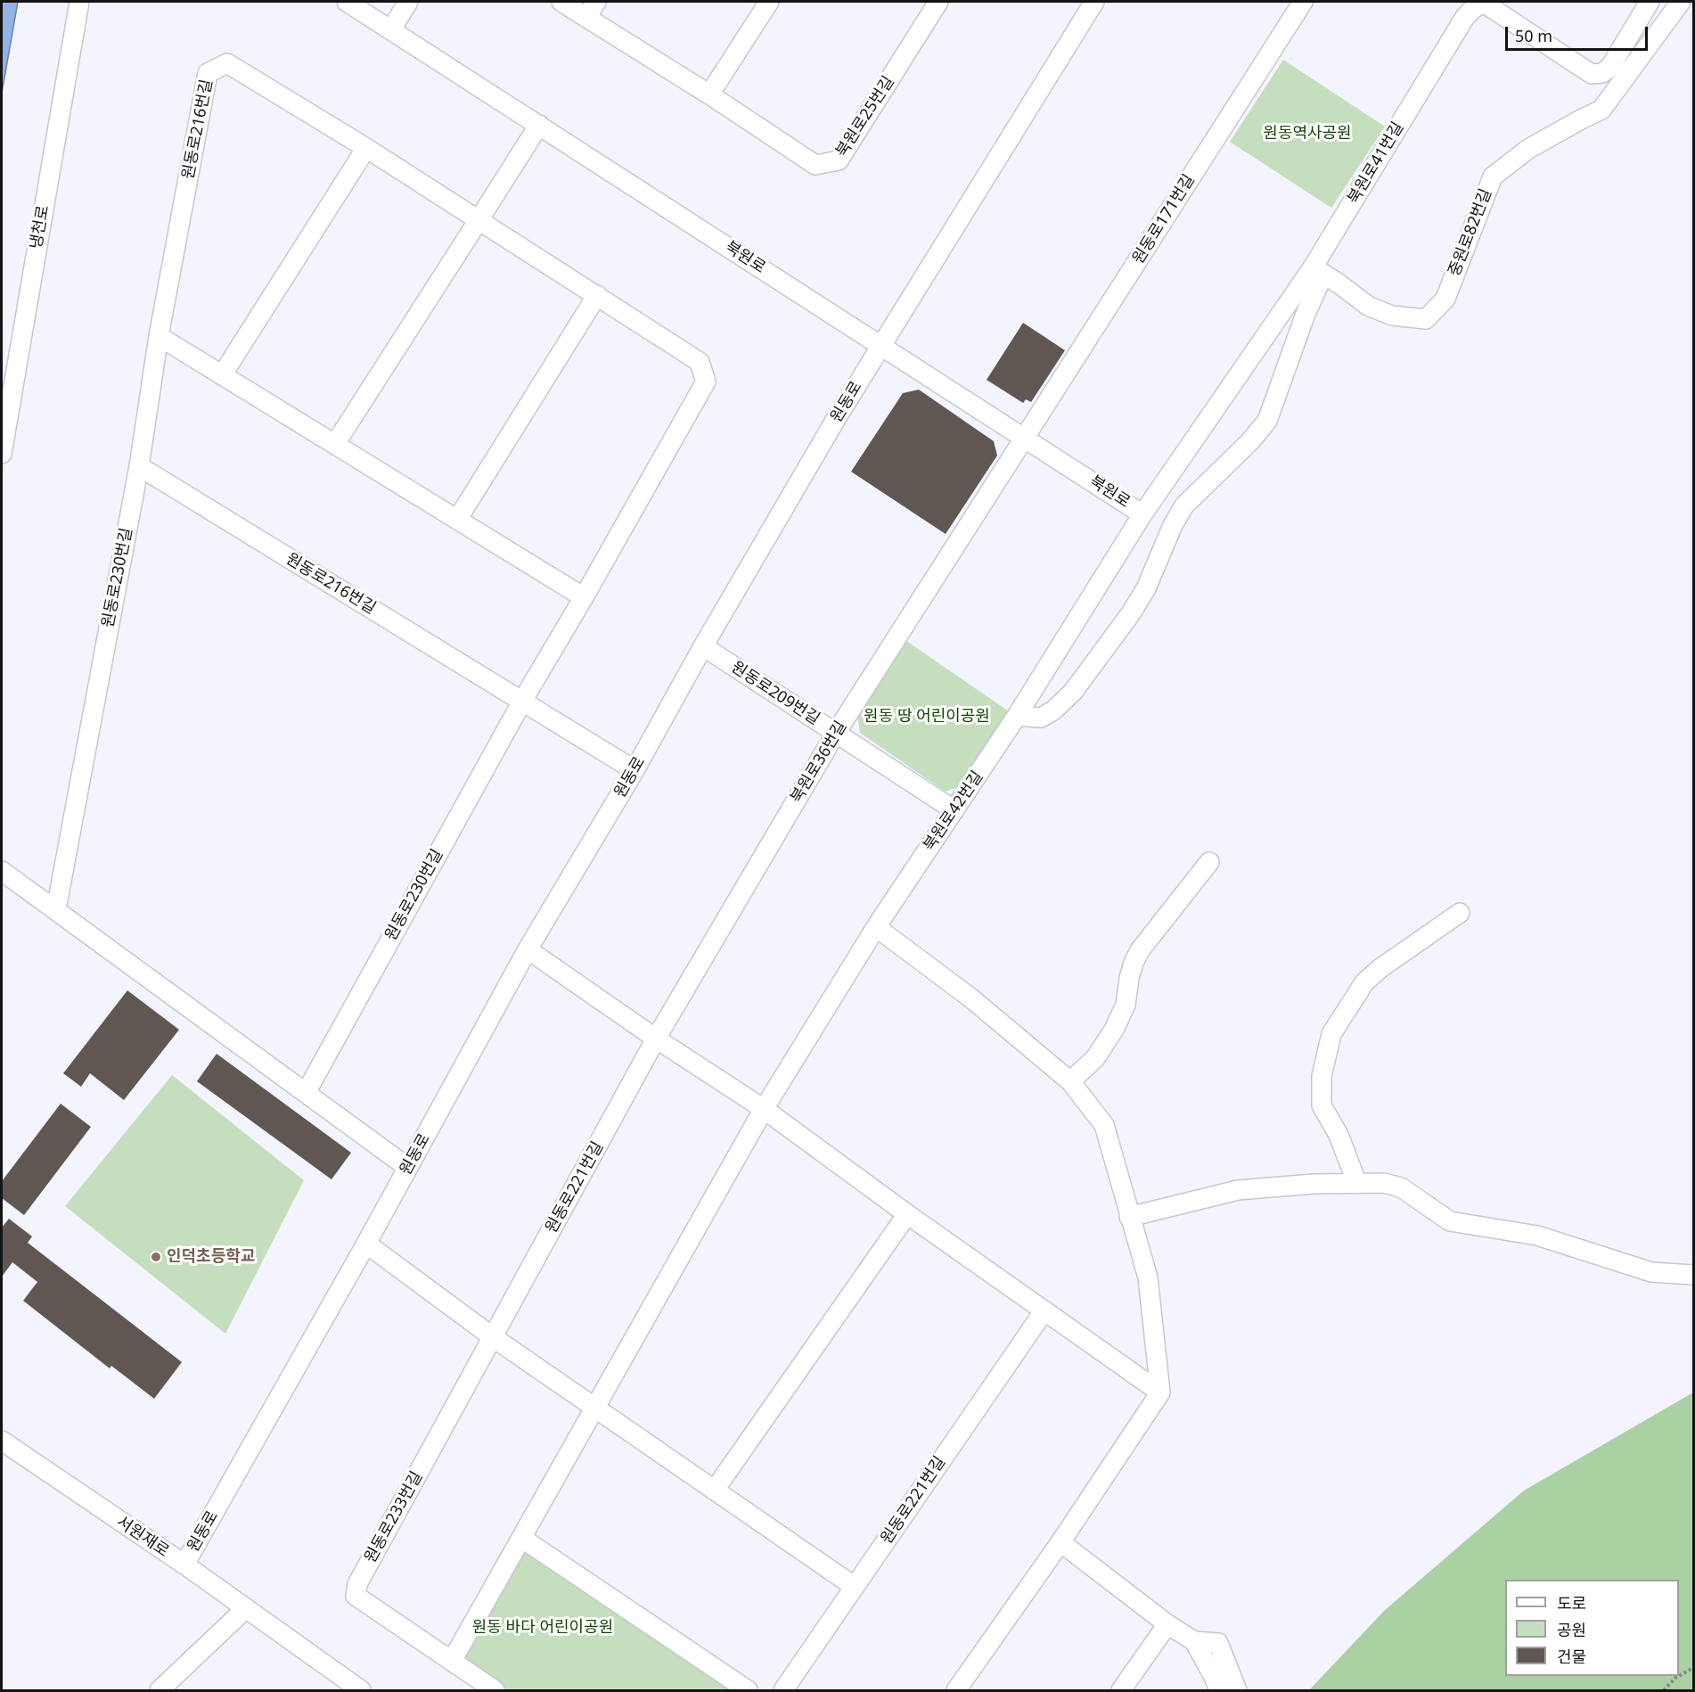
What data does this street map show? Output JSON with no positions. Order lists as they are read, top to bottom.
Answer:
{
  "streets": {
    "street": [
      "북원로25번길",
      "원동로216번길",
      "북원로41번길",
      "원동로171번길",
      "냉천로",
      "중원로82번길",
      "북원로",
      "원동로",
      "원동로230번길",
      "원동로209번길",
      "북원로36번길",
      "북원로42번길",
      "원동로221번길",
      "원동로233번길",
      "서원재로"
    ]
  },
  "crossings": [
    ["원동로216번길", "원동로"],
    ["원동로216번길", "원동로230번길"],
    ["북원로41번길", "중원로82번길"],
    ["북원로41번길", "북원로"],
    ["북원로41번길", "북원로42번길"],
    ["원동로171번길", "북원로"],
    ["원동로171번길", "북원로36번길"],
    ["북원로", "원동로"],
    ["북원로", "북원로36번길"],
    ["북원로", "북원로42번길"],
    ["원동로", "원동로209번길"],
    ["원동로", "서원재로"],
    ["원동로209번길", "북원로36번길"],
    ["원동로209번길", "북원로42번길"],
    ["북원로36번길", "원동로221번길"],
    ["원동로221번길", "원동로233번길"]
  ],
  "parks": ["원동역사공원", "원동 땅 어린이공원", "원동 바다 어린이공원"],
  "places": ["인덕초등학교"],
  "legend": ["도로", "공원", "건물"],
  "scale_bar": "50 m"
}
